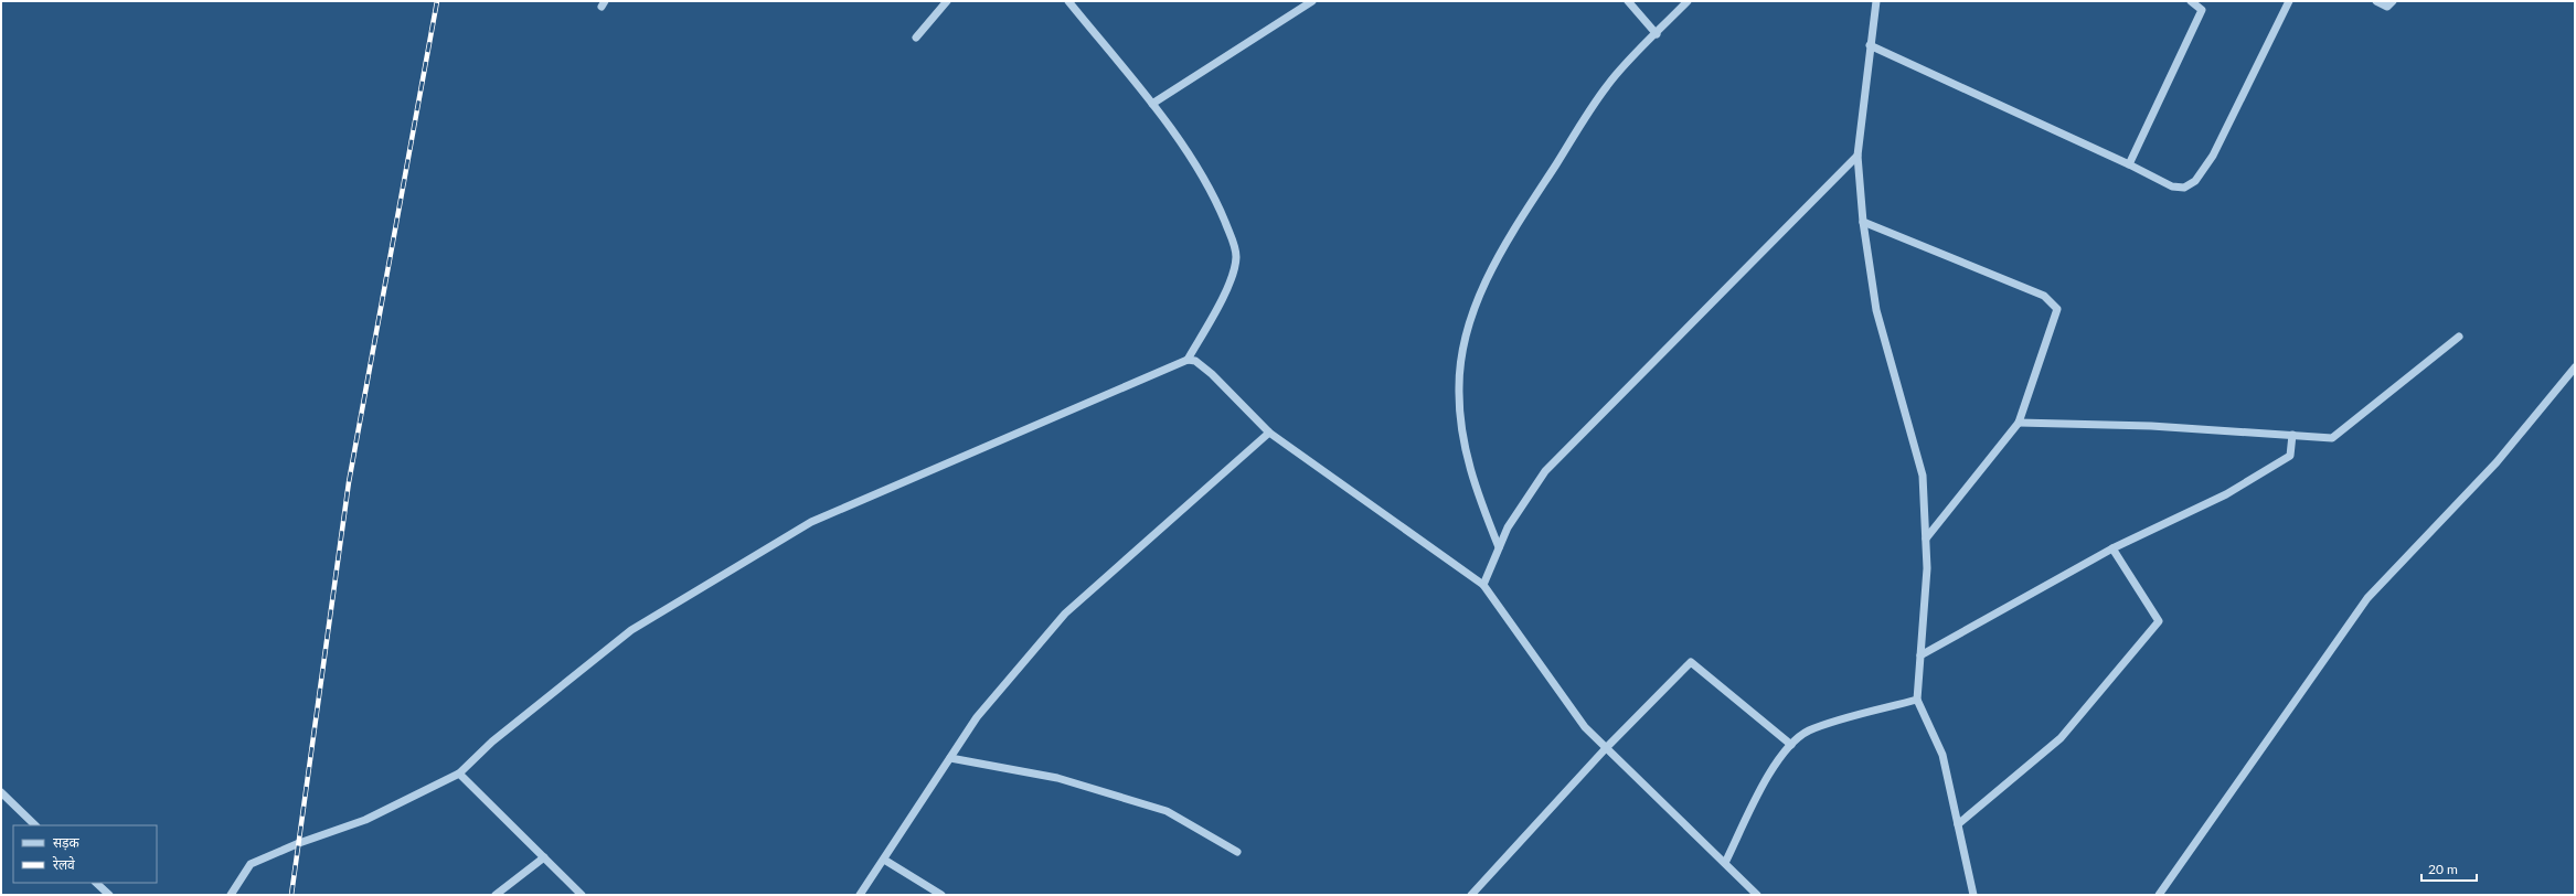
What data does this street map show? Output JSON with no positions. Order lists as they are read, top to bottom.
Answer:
{
  "legend": ["सड़क", "रेलवे"],
  "scale_bar": "20 m"
}
